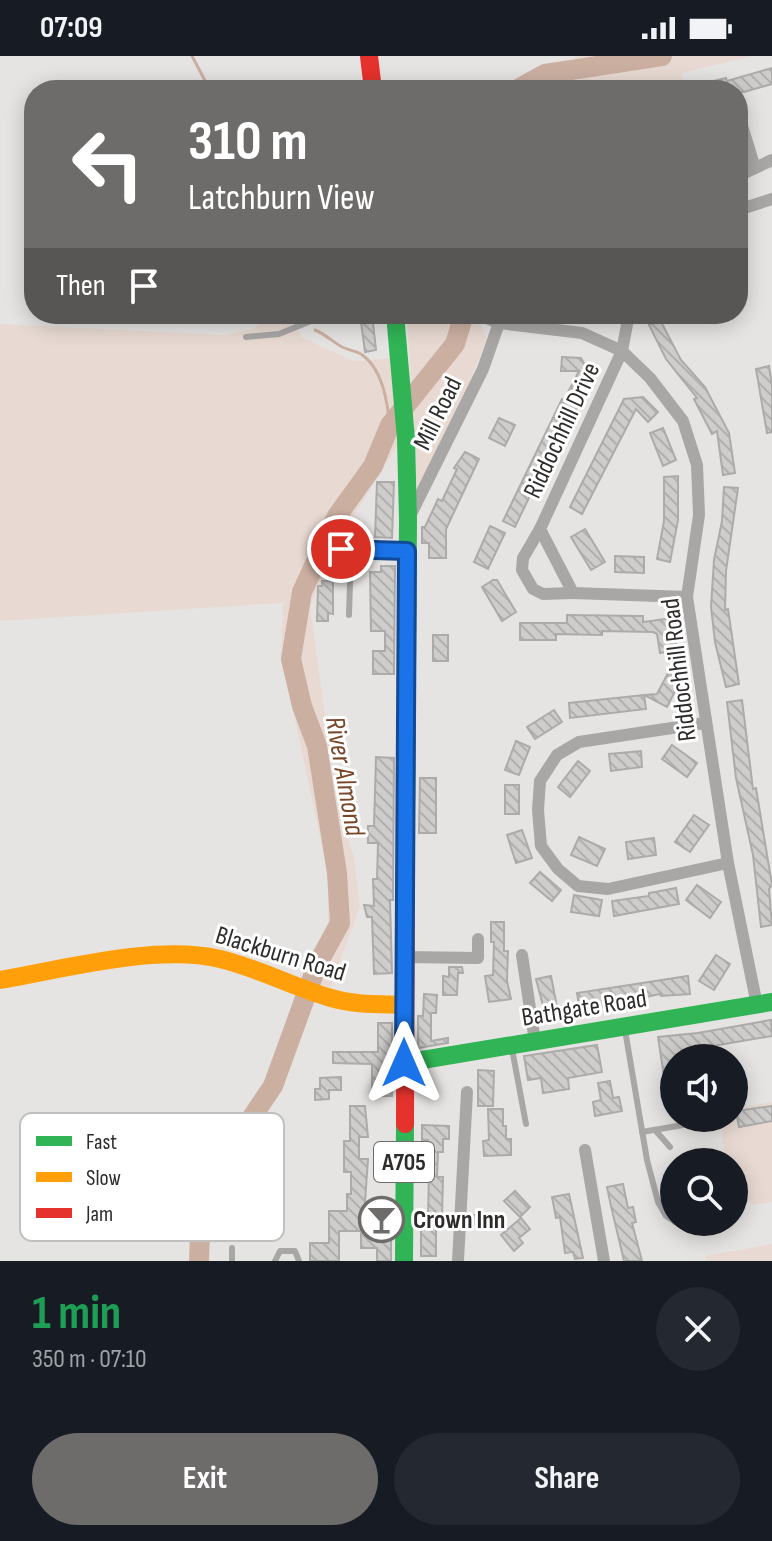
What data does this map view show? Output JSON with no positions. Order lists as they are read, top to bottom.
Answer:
{
  "streets": {
    "main road": ["Blackburn Road", "Bathgate Road", "A705"],
    "street": ["Mill Road", "Riddochhill Drive", "Riddochhill Road"]
  },
  "crossings": [
    ["Mill Road", "A705"],
    ["Riddochhill Drive", "Riddochhill Road"],
    ["Riddochhill Road", "Bathgate Road"],
    ["Blackburn Road", "A705"],
    ["Bathgate Road", "A705"]
  ],
  "water": ["River Almond"],
  "places": {
    "bar": ["Crown Inn"]
  },
  "legend": ["Fast", "Slow", "Jam"],
  "page": {
    "status": "07:09",
    "turn": ["310 m", "Latchburn View"],
    "then": "Then",
    "heading": ["1 min", "350 m · 07:10"],
    "buttons": ["Exit", "Share"]
  }
}
